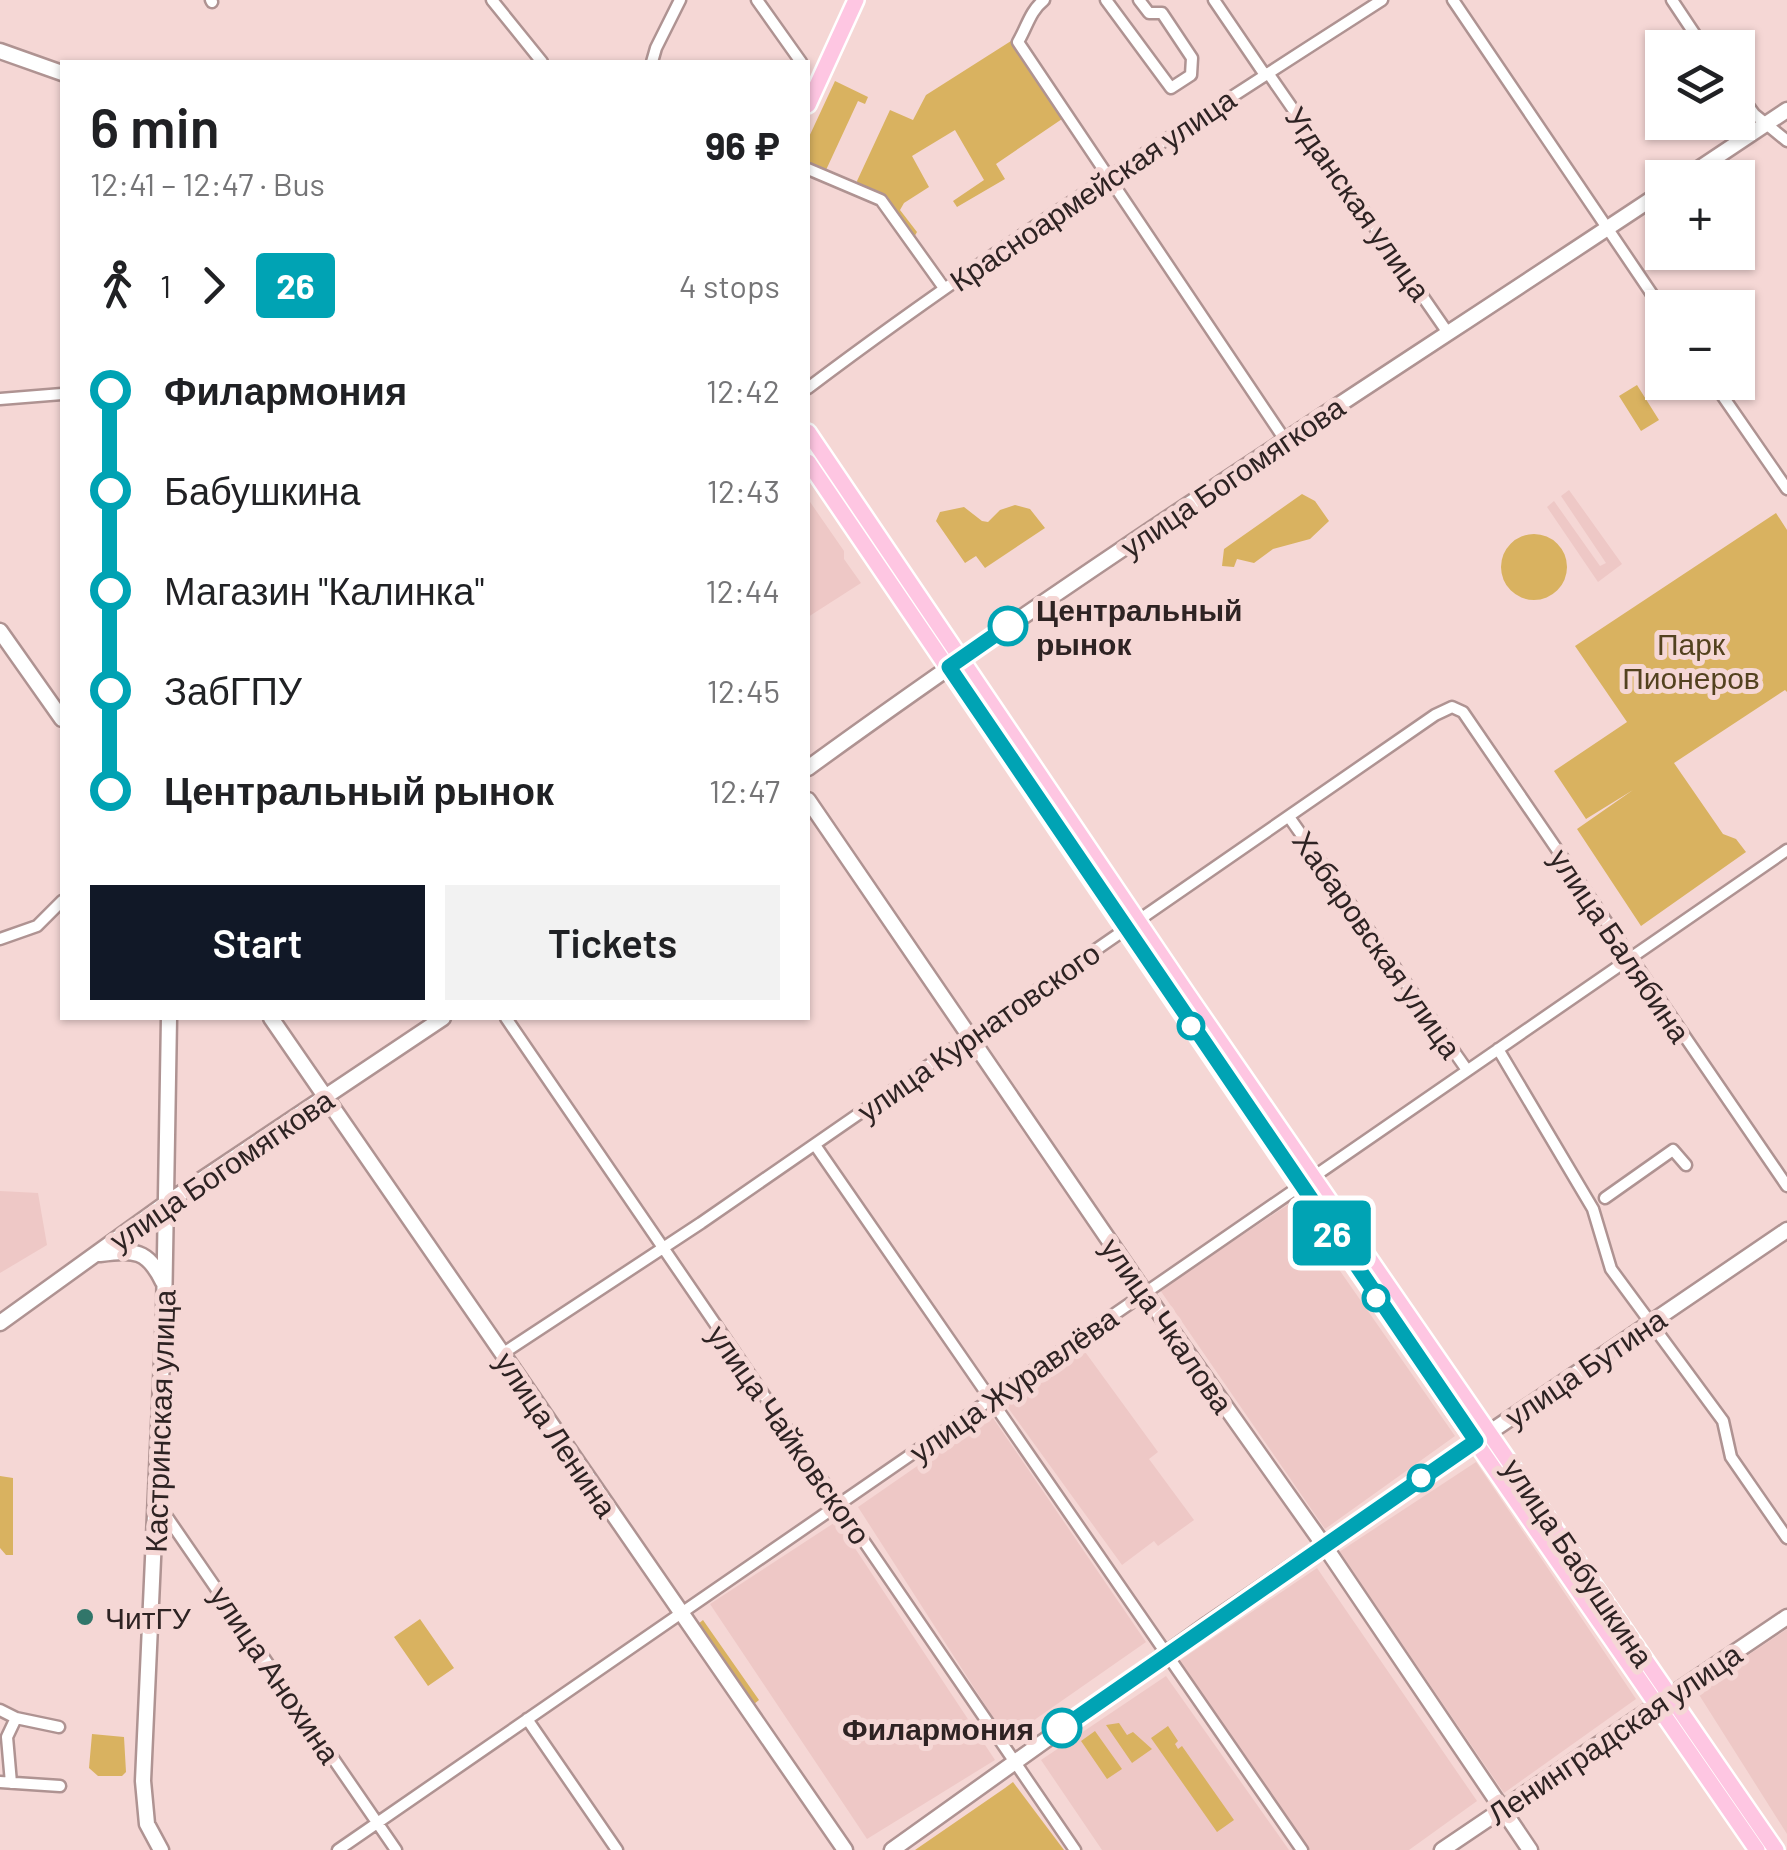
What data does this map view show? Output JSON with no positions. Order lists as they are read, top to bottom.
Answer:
{
  "streets": {
    "main road": [
      "улица Богомягкова",
      "улица Чкалова",
      "улица Бутина",
      "Кастринская улица",
      "улица Ленина",
      "улица Бабушкина",
      "Ленинградская улица"
    ],
    "street": [
      "Красноармейская улица",
      "Угданская улица",
      "Хабаровская улица",
      "улица Балябина",
      "улица Курнатовского",
      "улица Журавлёва",
      "улица Чайковского",
      "улица Анохина"
    ]
  },
  "crossings": [
    ["Красноармейская улица", "Угданская улица"],
    ["Угданская улица", "улица Богомягкова"],
    ["улица Богомягкова", "Кастринская улица"],
    ["улица Богомягкова", "улица Ленина"],
    ["улица Богомягкова", "улица Бабушкина"],
    ["Хабаровская улица", "улица Курнатовского"],
    ["Хабаровская улица", "улица Бутина"],
    ["Хабаровская улица", "улица Журавлёва"],
    ["улица Балябина", "улица Курнатовского"],
    ["улица Балябина", "улица Журавлёва"],
    ["улица Курнатовского", "улица Чкалова"],
    ["улица Курнатовского", "улица Ленина"],
    ["улица Курнатовского", "улица Чайковского"],
    ["улица Курнатовского", "улица Бабушкина"],
    ["улица Чкалова", "улица Бутина"],
    ["улица Чкалова", "улица Журавлёва"],
    ["улица Чкалова", "Ленинградская улица"],
    ["улица Бутина", "улица Чайковского"],
    ["улица Бутина", "улица Бабушкина"],
    ["улица Журавлёва", "улица Ленина"],
    ["улица Журавлёва", "улица Чайковского"],
    ["улица Журавлёва", "улица Бабушкина"],
    ["улица Журавлёва", "улица Анохина"],
    ["Кастринская улица", "улица Анохина"],
    ["улица Бабушкина", "Ленинградская улица"]
  ],
  "parks": ["Парк Пионеров"],
  "places": ["Центральный рынок", "ЧитГУ", "Филармония"],
  "lines": ["bus line 26"],
  "page": {
    "on_map": "26",
    "map_buttons": ["+", "−"],
    "heading": ["6 min", "12:41 – 12:47 · Bus", "96 ₽"],
    "legs": ["1", "26", "4 stops"],
    "list": [
      {
        "name": "Филармония",
        "value": "12:42"
      },
      {
        "name": "Бабушкина",
        "value": "12:43"
      },
      {
        "name": "Магазин \"Калинка\"",
        "value": "12:44"
      },
      {
        "name": "ЗабГПУ",
        "value": "12:45"
      },
      {
        "name": "Центральный рынок",
        "value": "12:47"
      }
    ],
    "buttons": ["Start", "Tickets"]
  }
}
